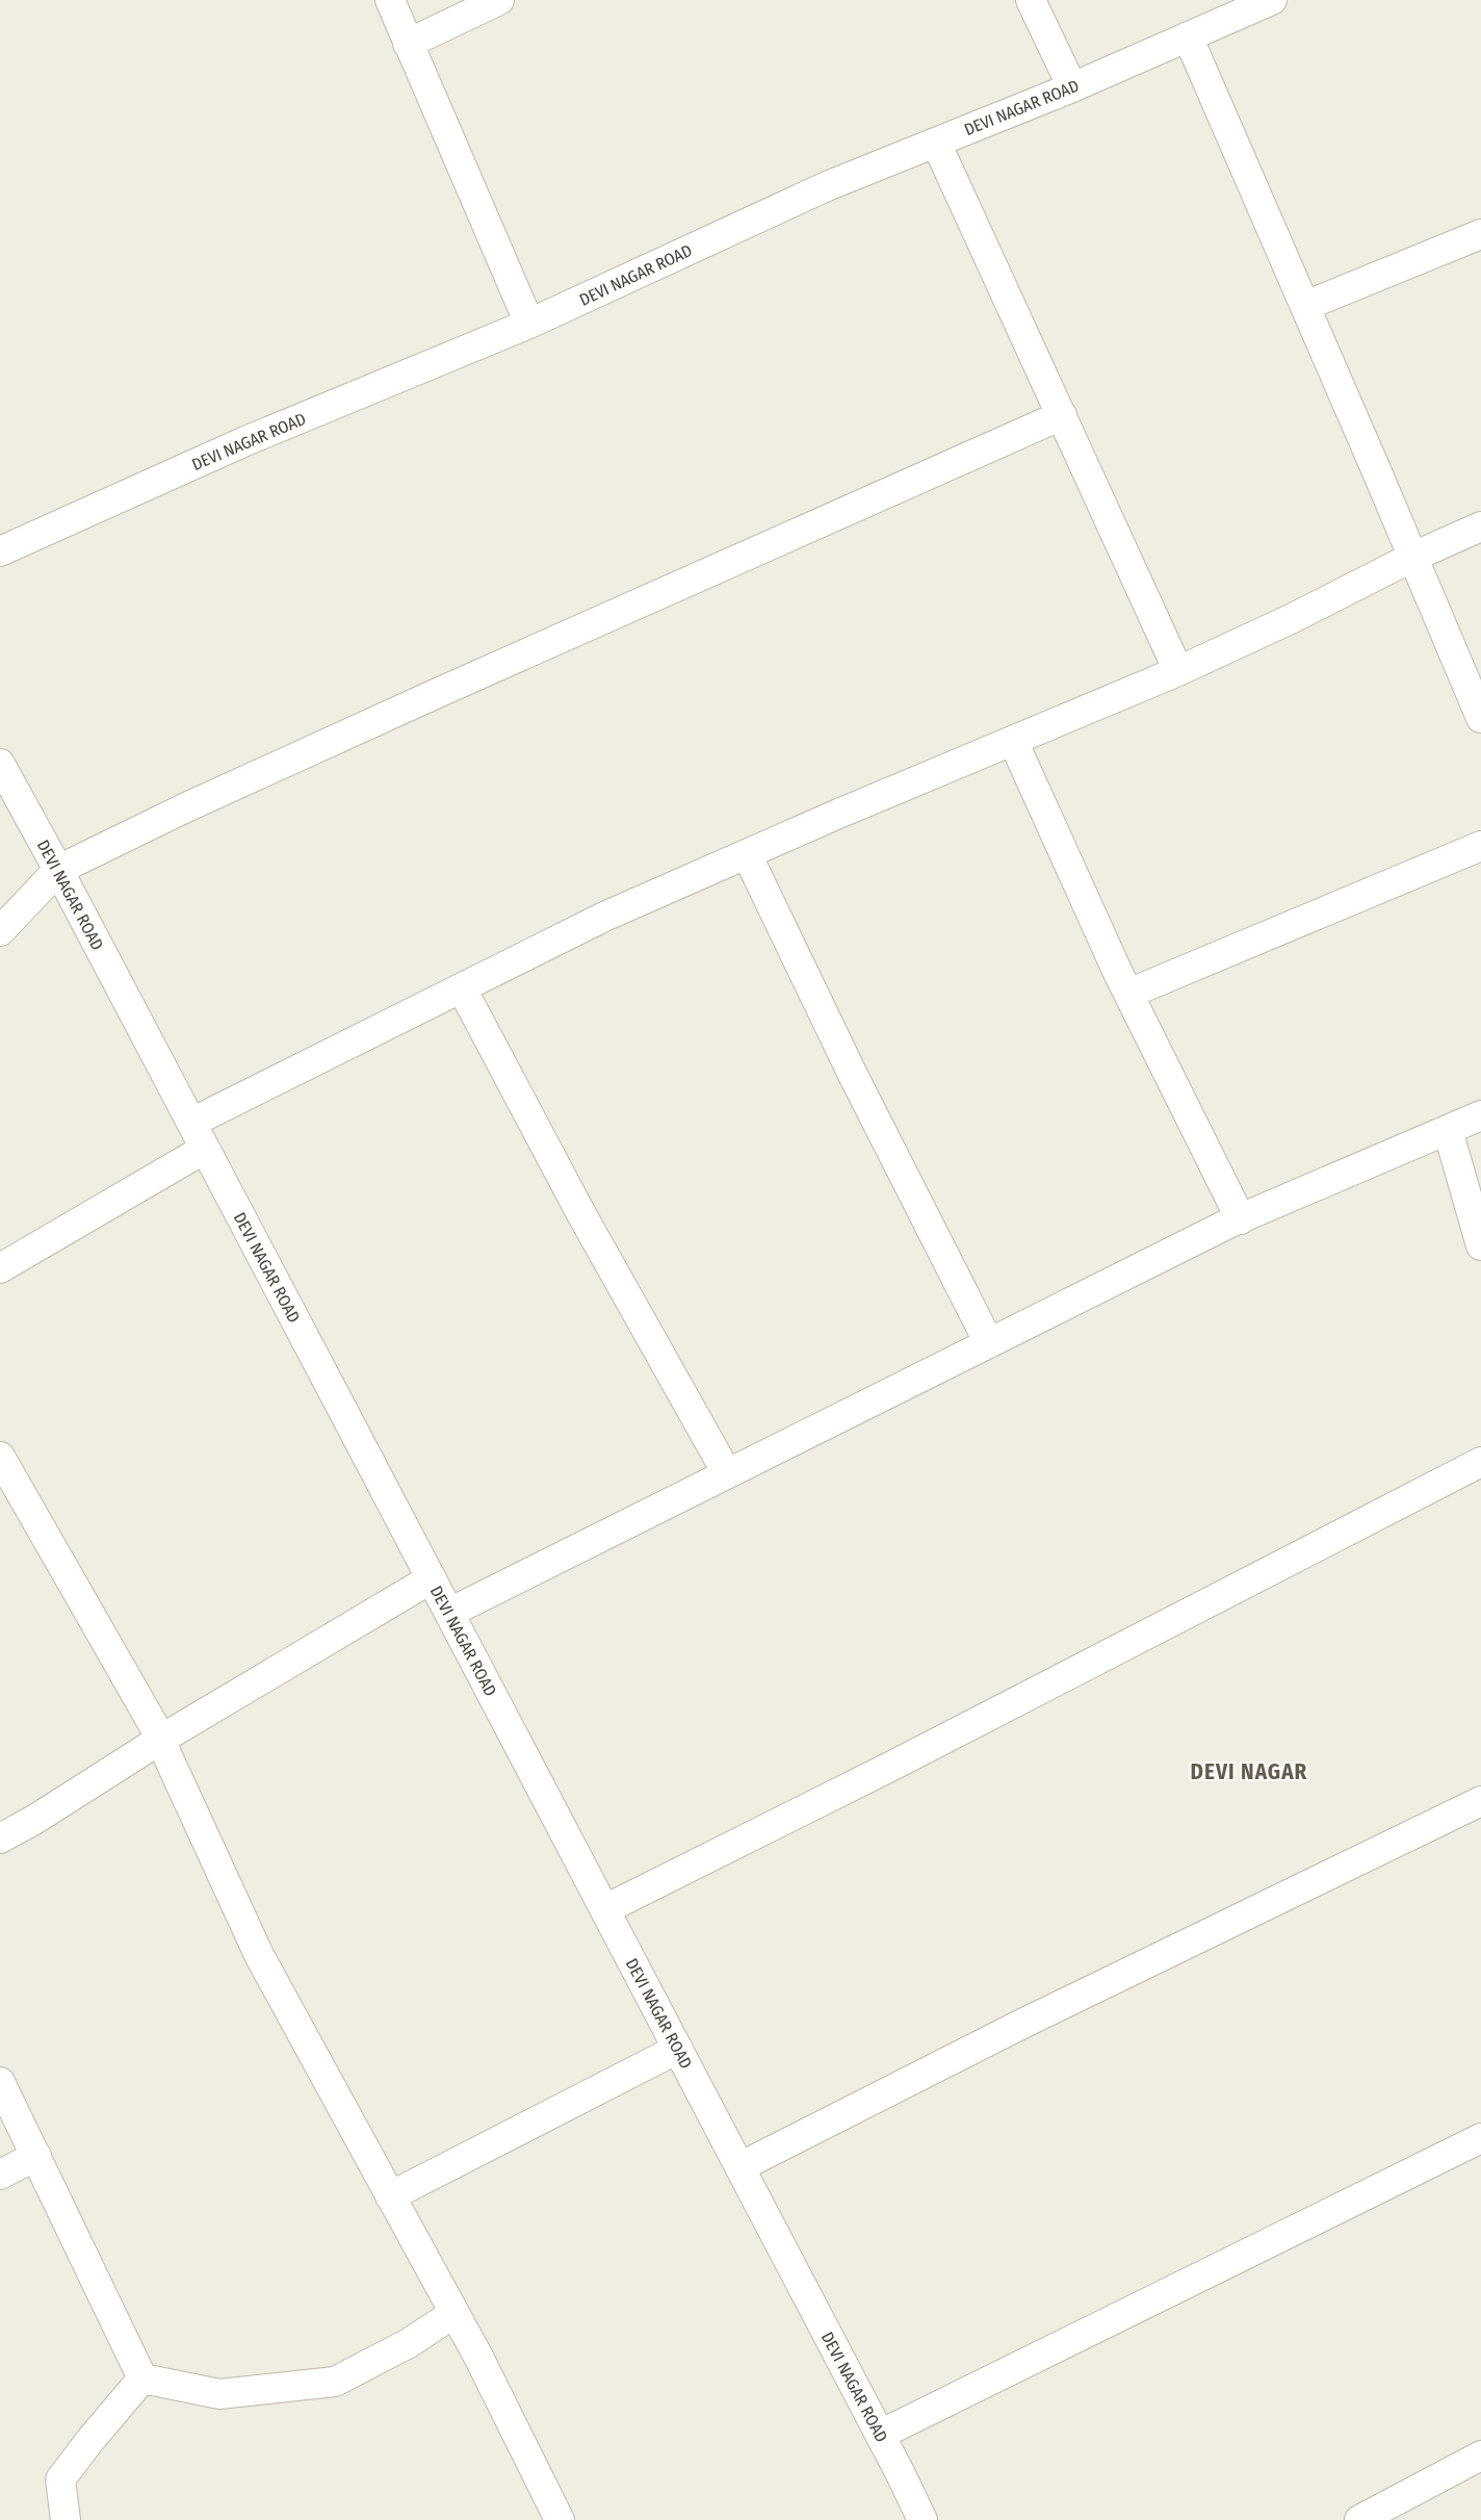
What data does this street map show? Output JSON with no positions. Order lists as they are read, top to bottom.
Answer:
{
  "streets": {
    "street": ["DEVI NAGAR ROAD"]
  },
  "districts": ["DEVI NAGAR"]
}
